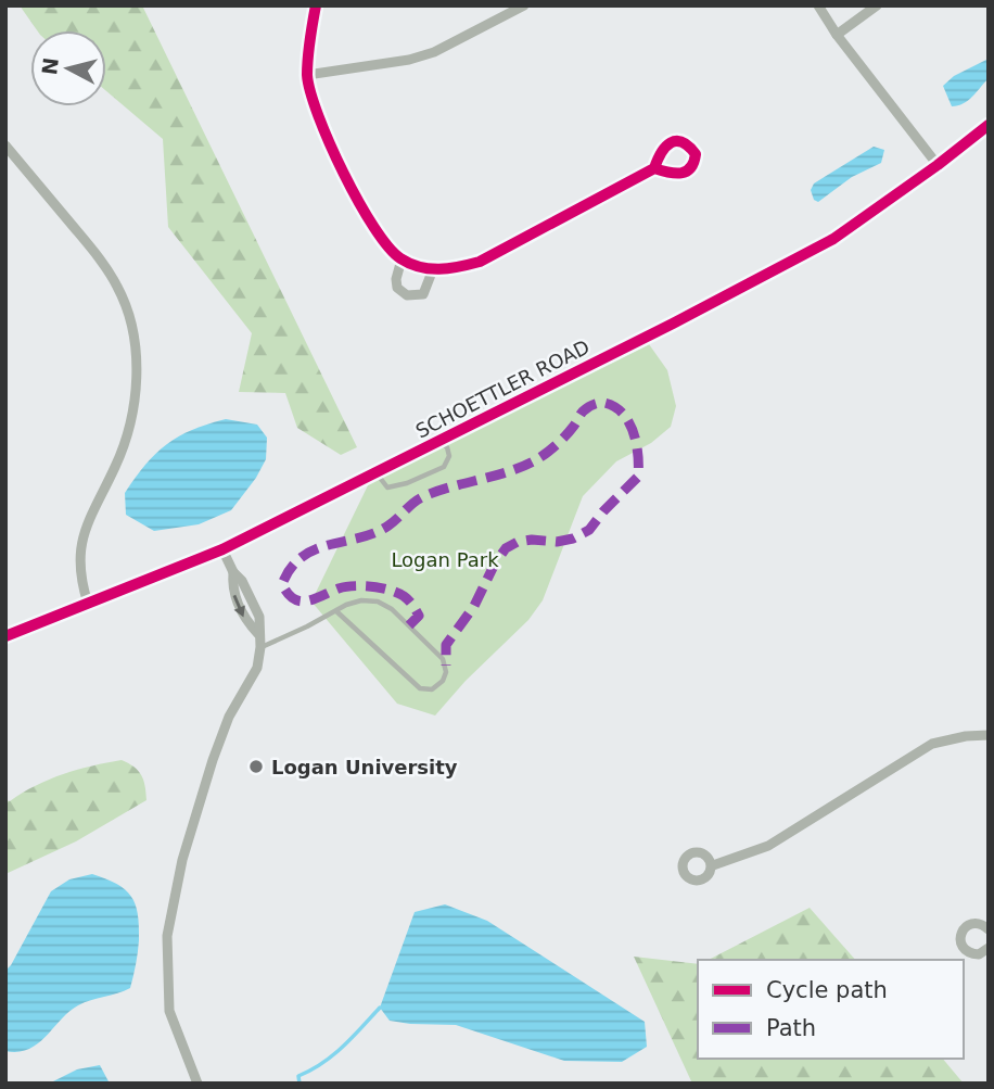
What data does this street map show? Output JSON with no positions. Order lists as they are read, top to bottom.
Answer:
{
  "streets": {
    "street": ["SCHOETTLER ROAD"]
  },
  "parks": ["Logan Park"],
  "places": ["Logan University"],
  "legend": ["Cycle path", "Path"],
  "north": "left"
}
